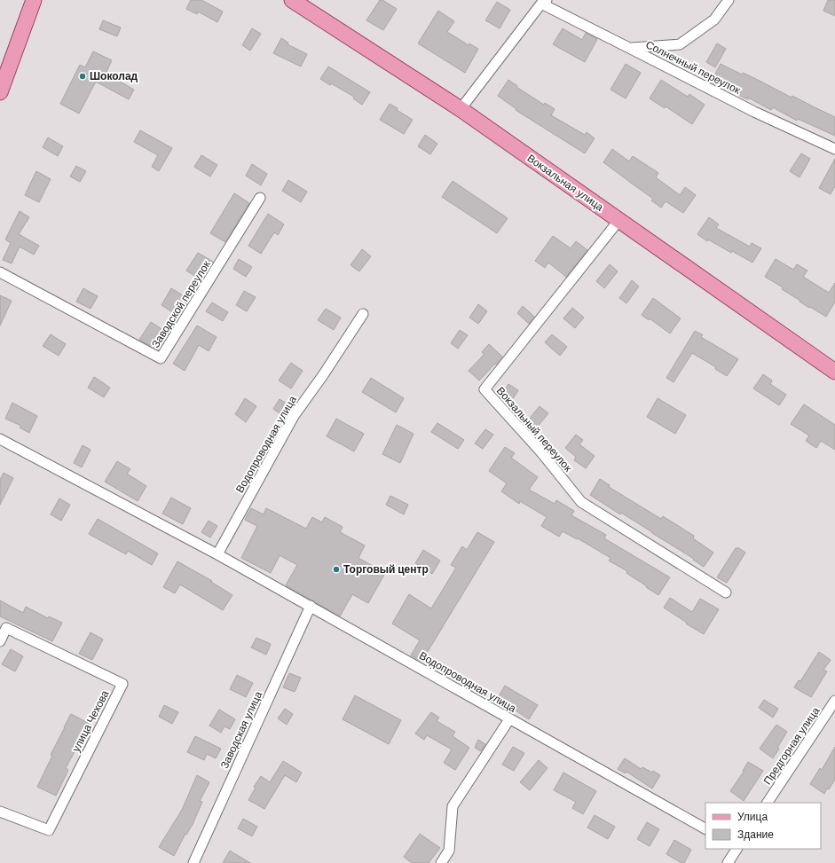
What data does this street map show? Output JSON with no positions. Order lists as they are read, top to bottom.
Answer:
{
  "streets": {
    "main road": ["Вокзальная улица"],
    "street": [
      "Солнечный переулок",
      "Заводской переулок",
      "Вокзальный переулок",
      "Водопроводная улица",
      "улица Чехова",
      "Заводская улица",
      "Предгорная улица"
    ]
  },
  "crossings": [
    ["Солнечный переулок", "Вокзальная улица"],
    ["Вокзальная улица", "Вокзальный переулок"],
    ["Водопроводная улица", "Заводская улица"]
  ],
  "places": ["Шоколад", "Торговый центр"],
  "legend": ["Улица", "Здание"]
}
